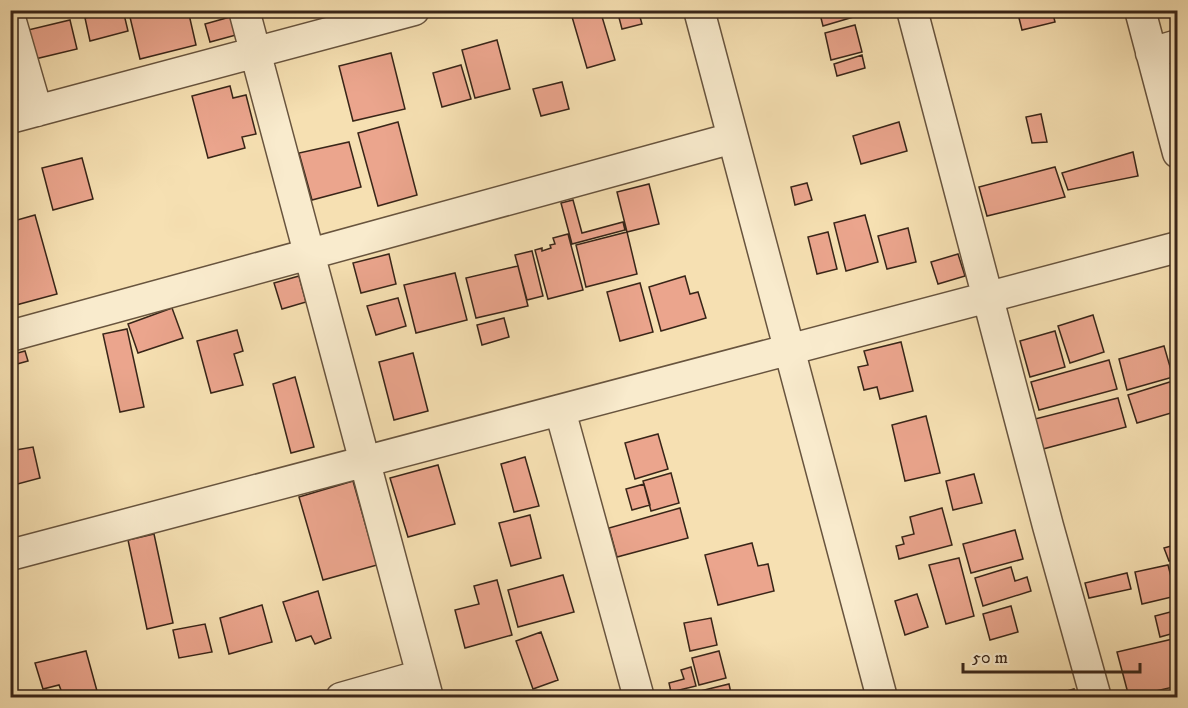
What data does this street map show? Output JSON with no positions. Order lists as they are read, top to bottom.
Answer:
{
  "scale_bar": "50 m"
}
